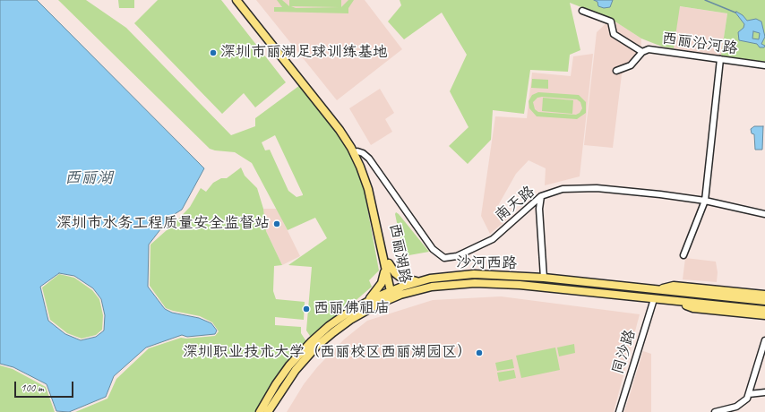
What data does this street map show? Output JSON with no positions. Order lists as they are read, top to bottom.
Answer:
{
  "streets": {
    "main road": ["西丽湖路", "沙河西路"],
    "street": ["西丽沿河路", "南天路", "同沙路"]
  },
  "crossings": [
    ["南天路", "西丽湖路"],
    ["西丽湖路", "沙河西路"],
    ["沙河西路", "同沙路"]
  ],
  "water": ["西丽湖"],
  "places": [
    "深圳市丽湖足球训练基地",
    "深圳市水务工程质量安全监督站",
    "西丽佛祖庙",
    "深圳职业技术大学（西丽校区西丽湖园区）"
  ],
  "scale_bar": "100 m"
}
